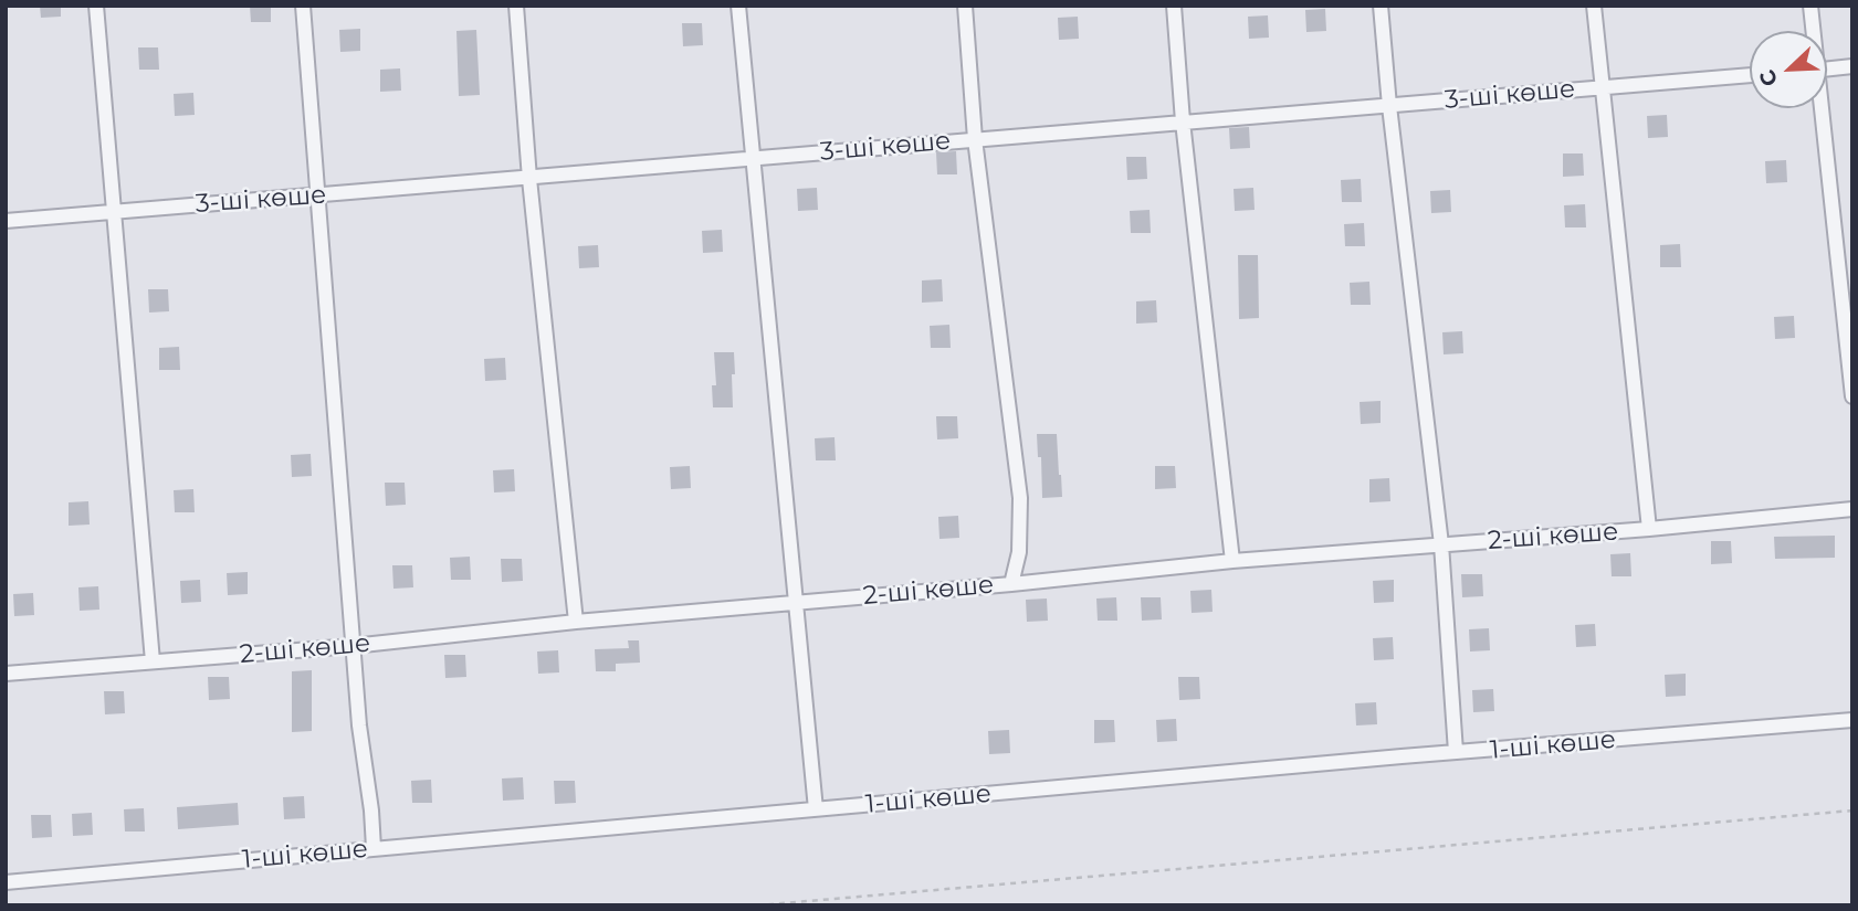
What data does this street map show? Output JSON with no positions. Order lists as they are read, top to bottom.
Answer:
{
  "streets": {
    "lane": ["3-ші көше", "2-ші көше", "1-ші көше"]
  },
  "north": "bottom left"
}
